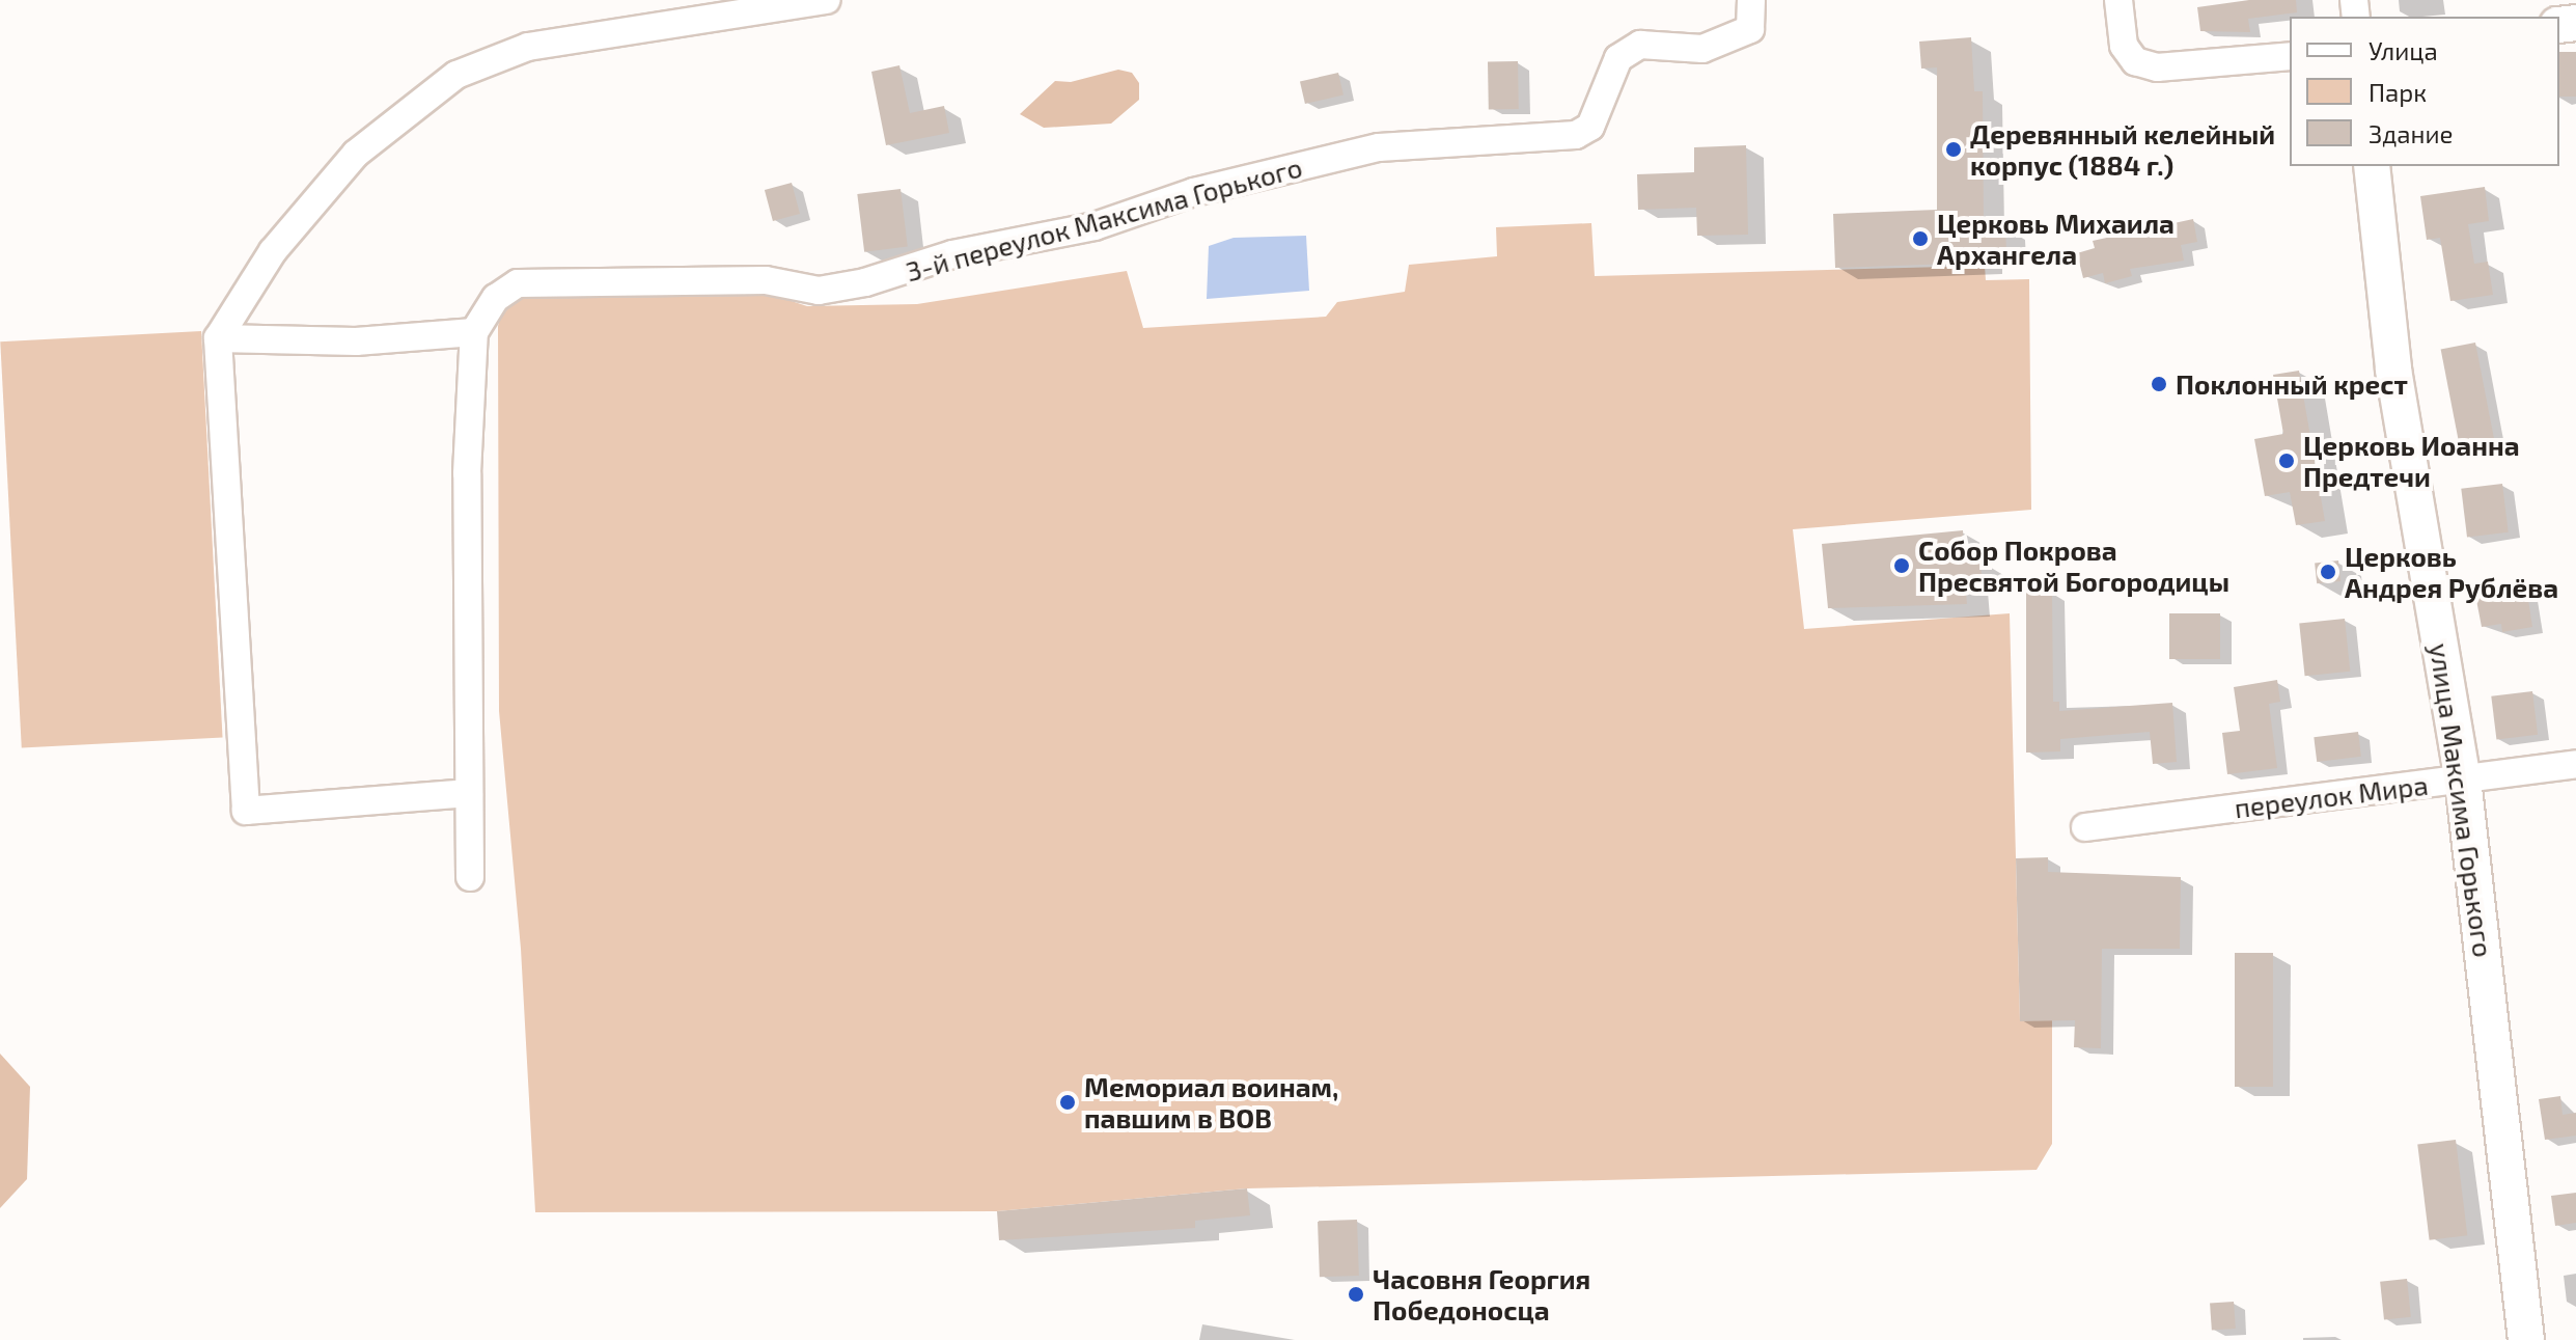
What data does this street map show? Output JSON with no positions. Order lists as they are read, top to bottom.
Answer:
{
  "streets": {
    "street": ["3-й переулок Максима Горького", "переулок Мира", "улица Максима Горького"]
  },
  "crossings": [
    ["переулок Мира", "улица Максима Горького"]
  ],
  "places": [
    "Деревянный келейный корпус (1884 г.)",
    "Церковь Михаила Архангела",
    "Поклонный крест",
    "Церковь Иоанна Предтечи",
    "Собор Покрова Пресвятой Богородицы",
    "Церковь Андрея Рублёва",
    "Мемориал воинам, павшим в ВОВ",
    "Часовня Георгия Победоносца"
  ],
  "legend": ["Улица", "Парк", "Здание"]
}
